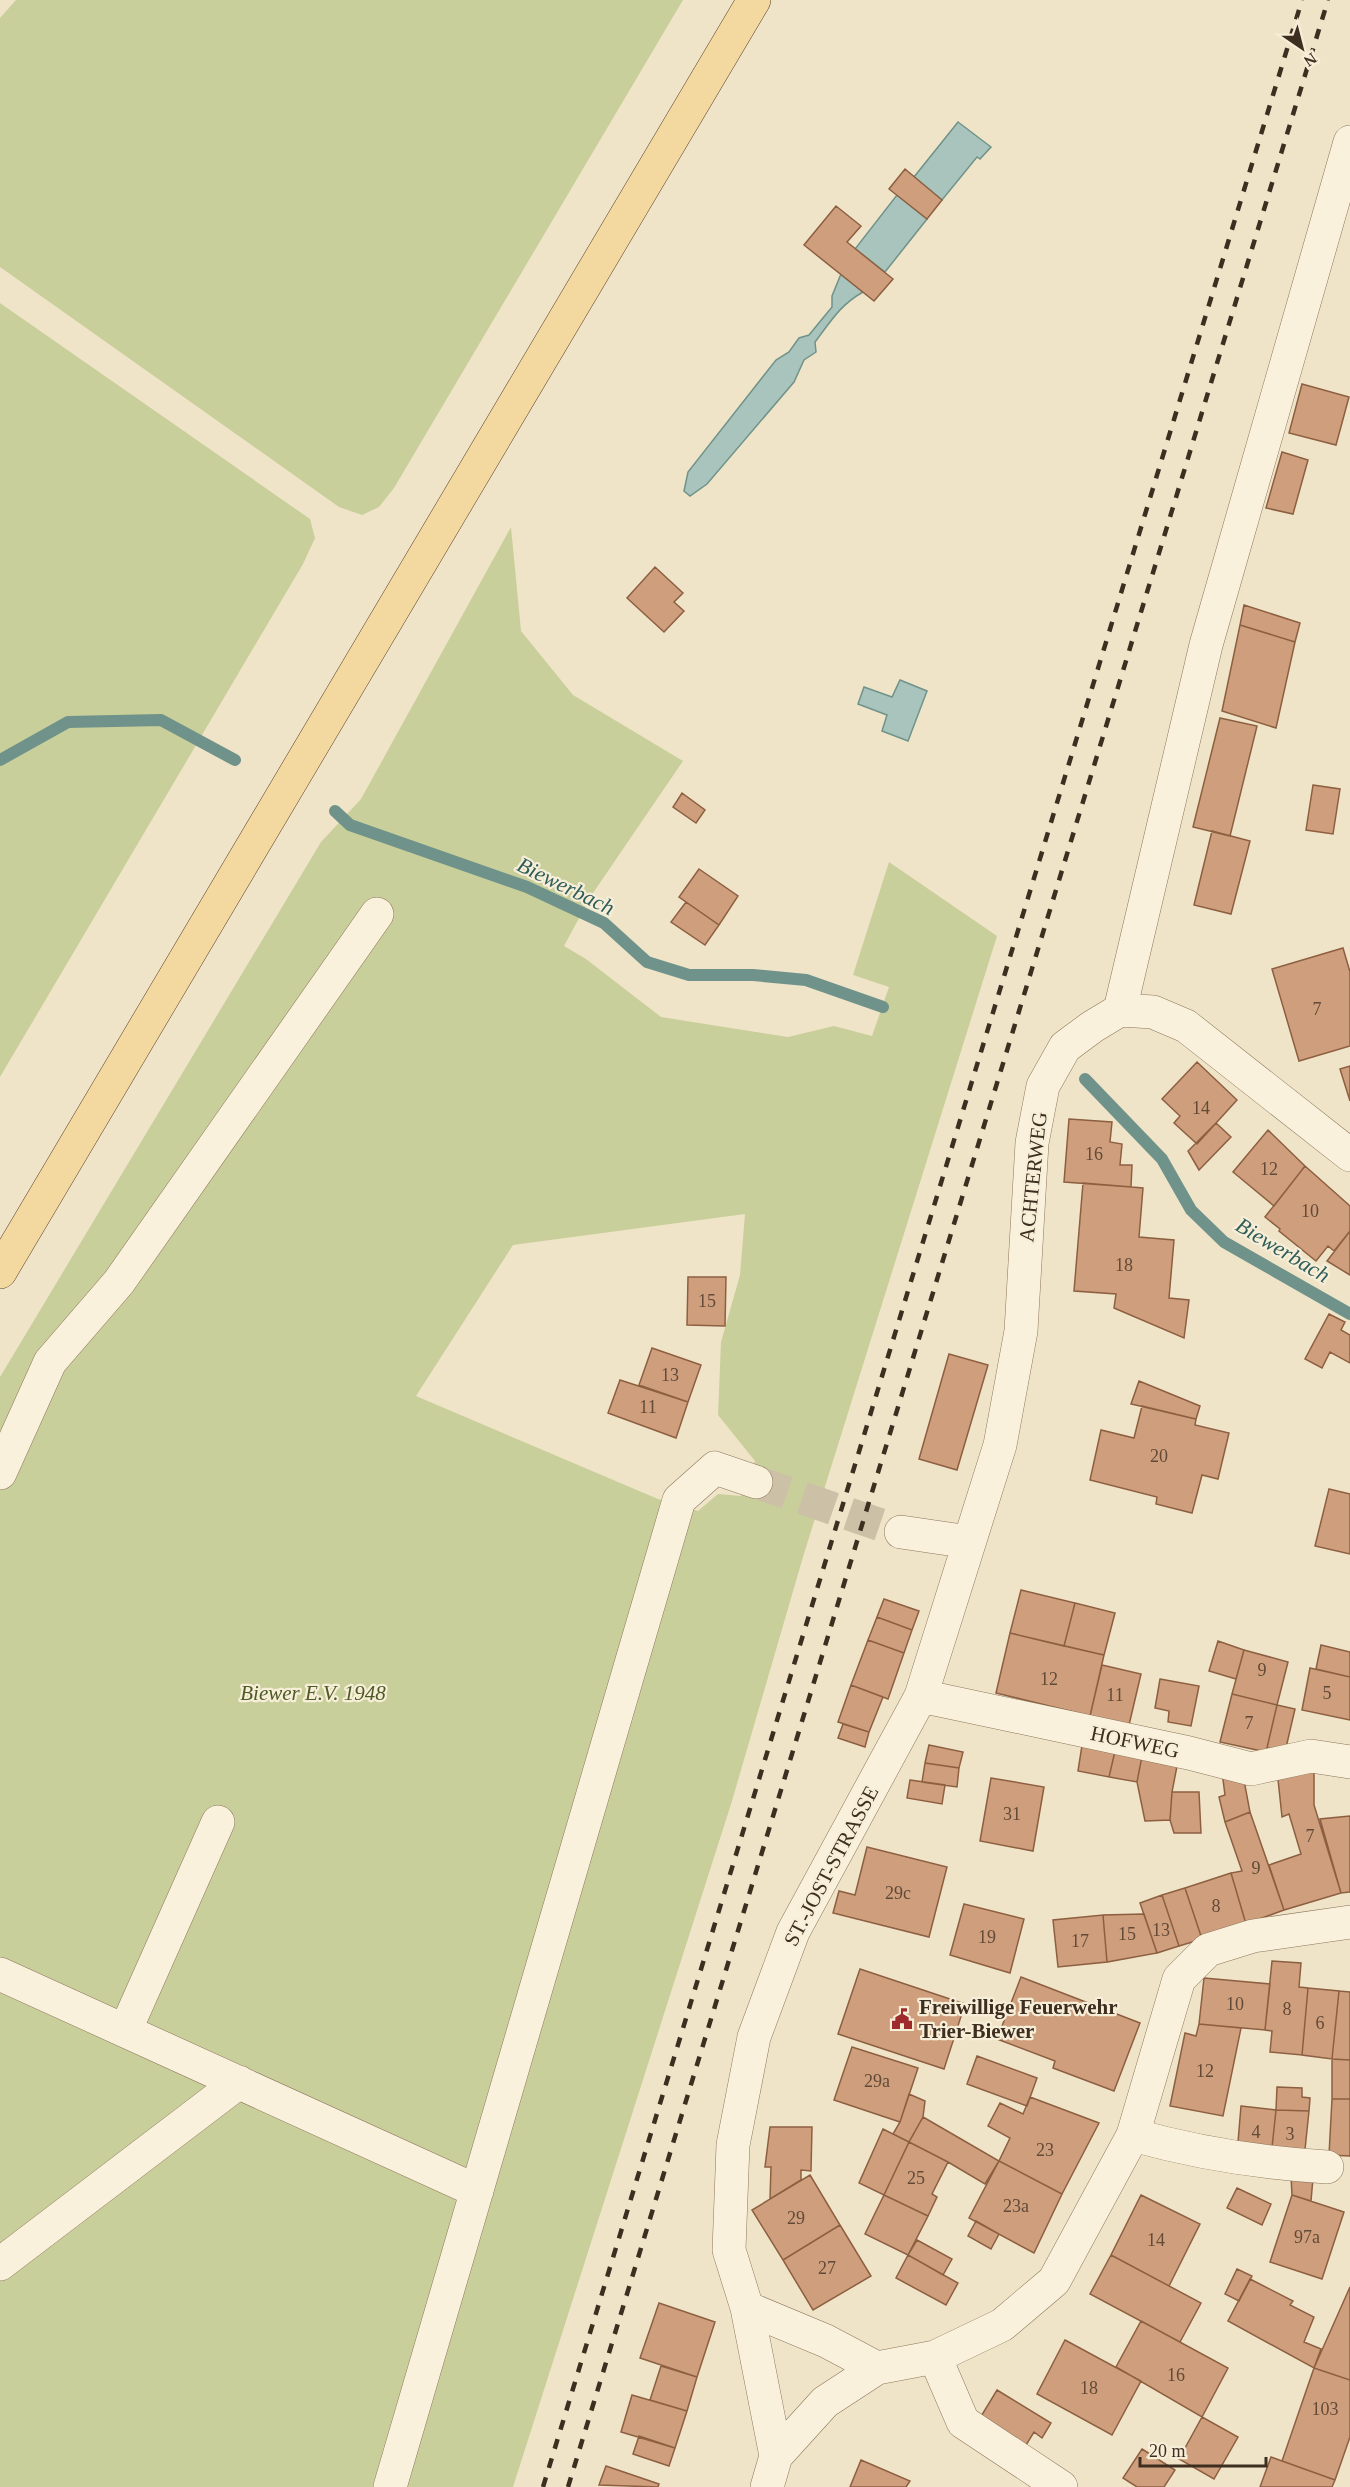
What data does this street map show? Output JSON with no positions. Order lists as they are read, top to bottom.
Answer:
{
  "streets": {
    "street": ["ACHTERWEG", "HOFWEG", "ST.-JOST-STRASSE"]
  },
  "crossings": [
    ["ACHTERWEG", "ST.-JOST-STRASSE"],
    ["HOFWEG", "ST.-JOST-STRASSE"]
  ],
  "water": ["Biewerbach"],
  "parks": ["Biewer E.V. 1948"],
  "places": {
    "public building": ["Freiwillige Feuerwehr Trier-Biewer"]
  },
  "house_numbers": [
    "7",
    "14",
    "16",
    "12",
    "10",
    "18",
    "15",
    "13",
    "11",
    "20",
    "9",
    "12",
    "5",
    "11",
    "7",
    "31",
    "7",
    "9",
    "29c",
    "8",
    "13",
    "15",
    "19",
    "17",
    "10",
    "8",
    "6",
    "12",
    "29a",
    "4",
    "3",
    "23",
    "25",
    "23a",
    "29",
    "97a",
    "14",
    "27",
    "16",
    "18",
    "103"
  ],
  "scale_bar": "20 m",
  "north": "bottom right"
}
